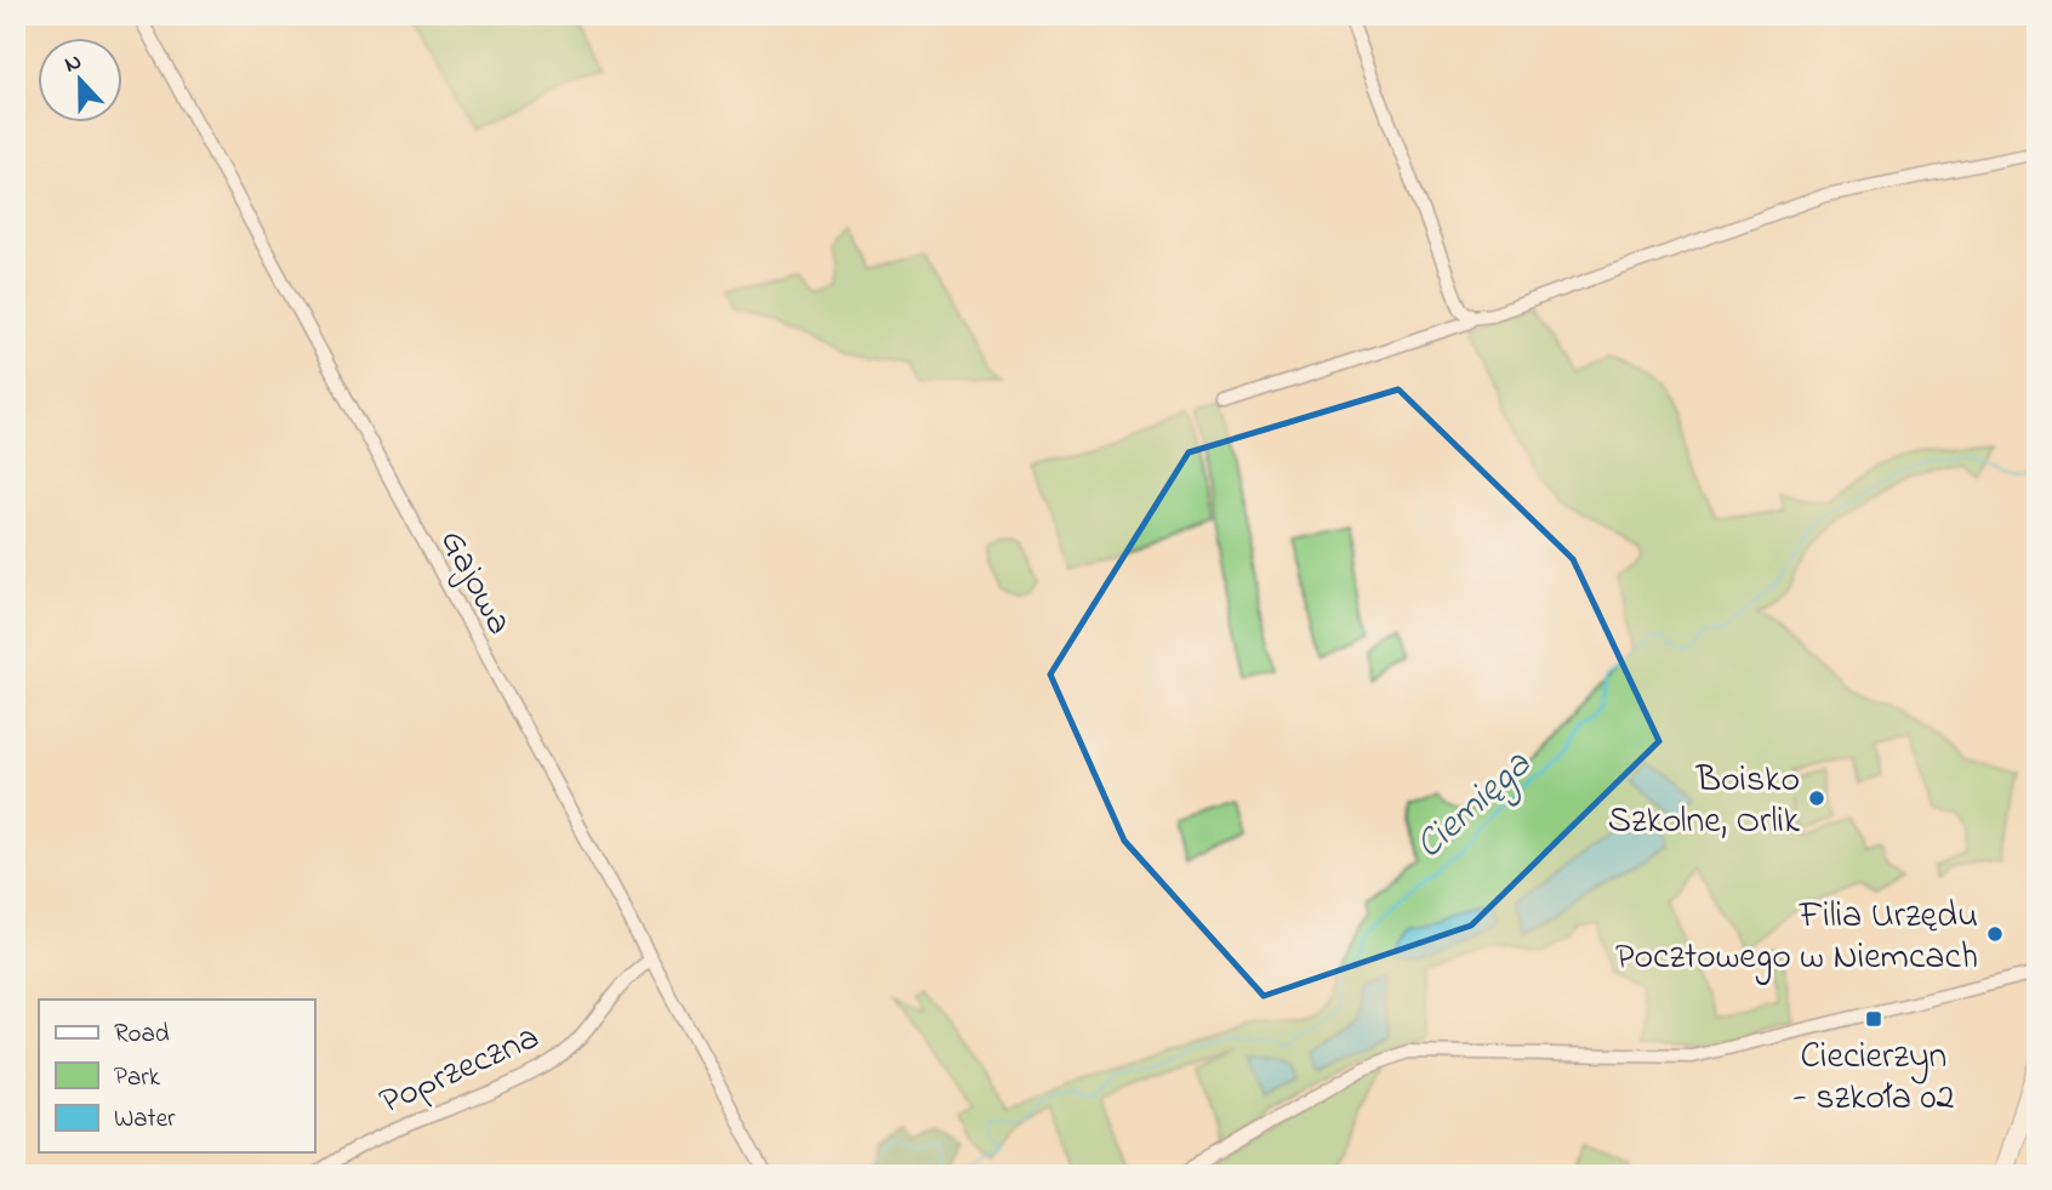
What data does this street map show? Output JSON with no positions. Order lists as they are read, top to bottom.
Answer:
{
  "streets": {
    "street": ["Gajowa", "Poprzeczna"]
  },
  "crossings": [
    ["Gajowa", "Poprzeczna"]
  ],
  "water": ["Ciemięga"],
  "places": {
    "other": ["Boisko Szkolne, Orlik", "Filia Urzędu Pocztowego w Niemcach"],
    "transit": ["Ciecierzyn - szkoła 02"]
  },
  "legend": ["Road", "Park", "Water"],
  "north": "top"
}
